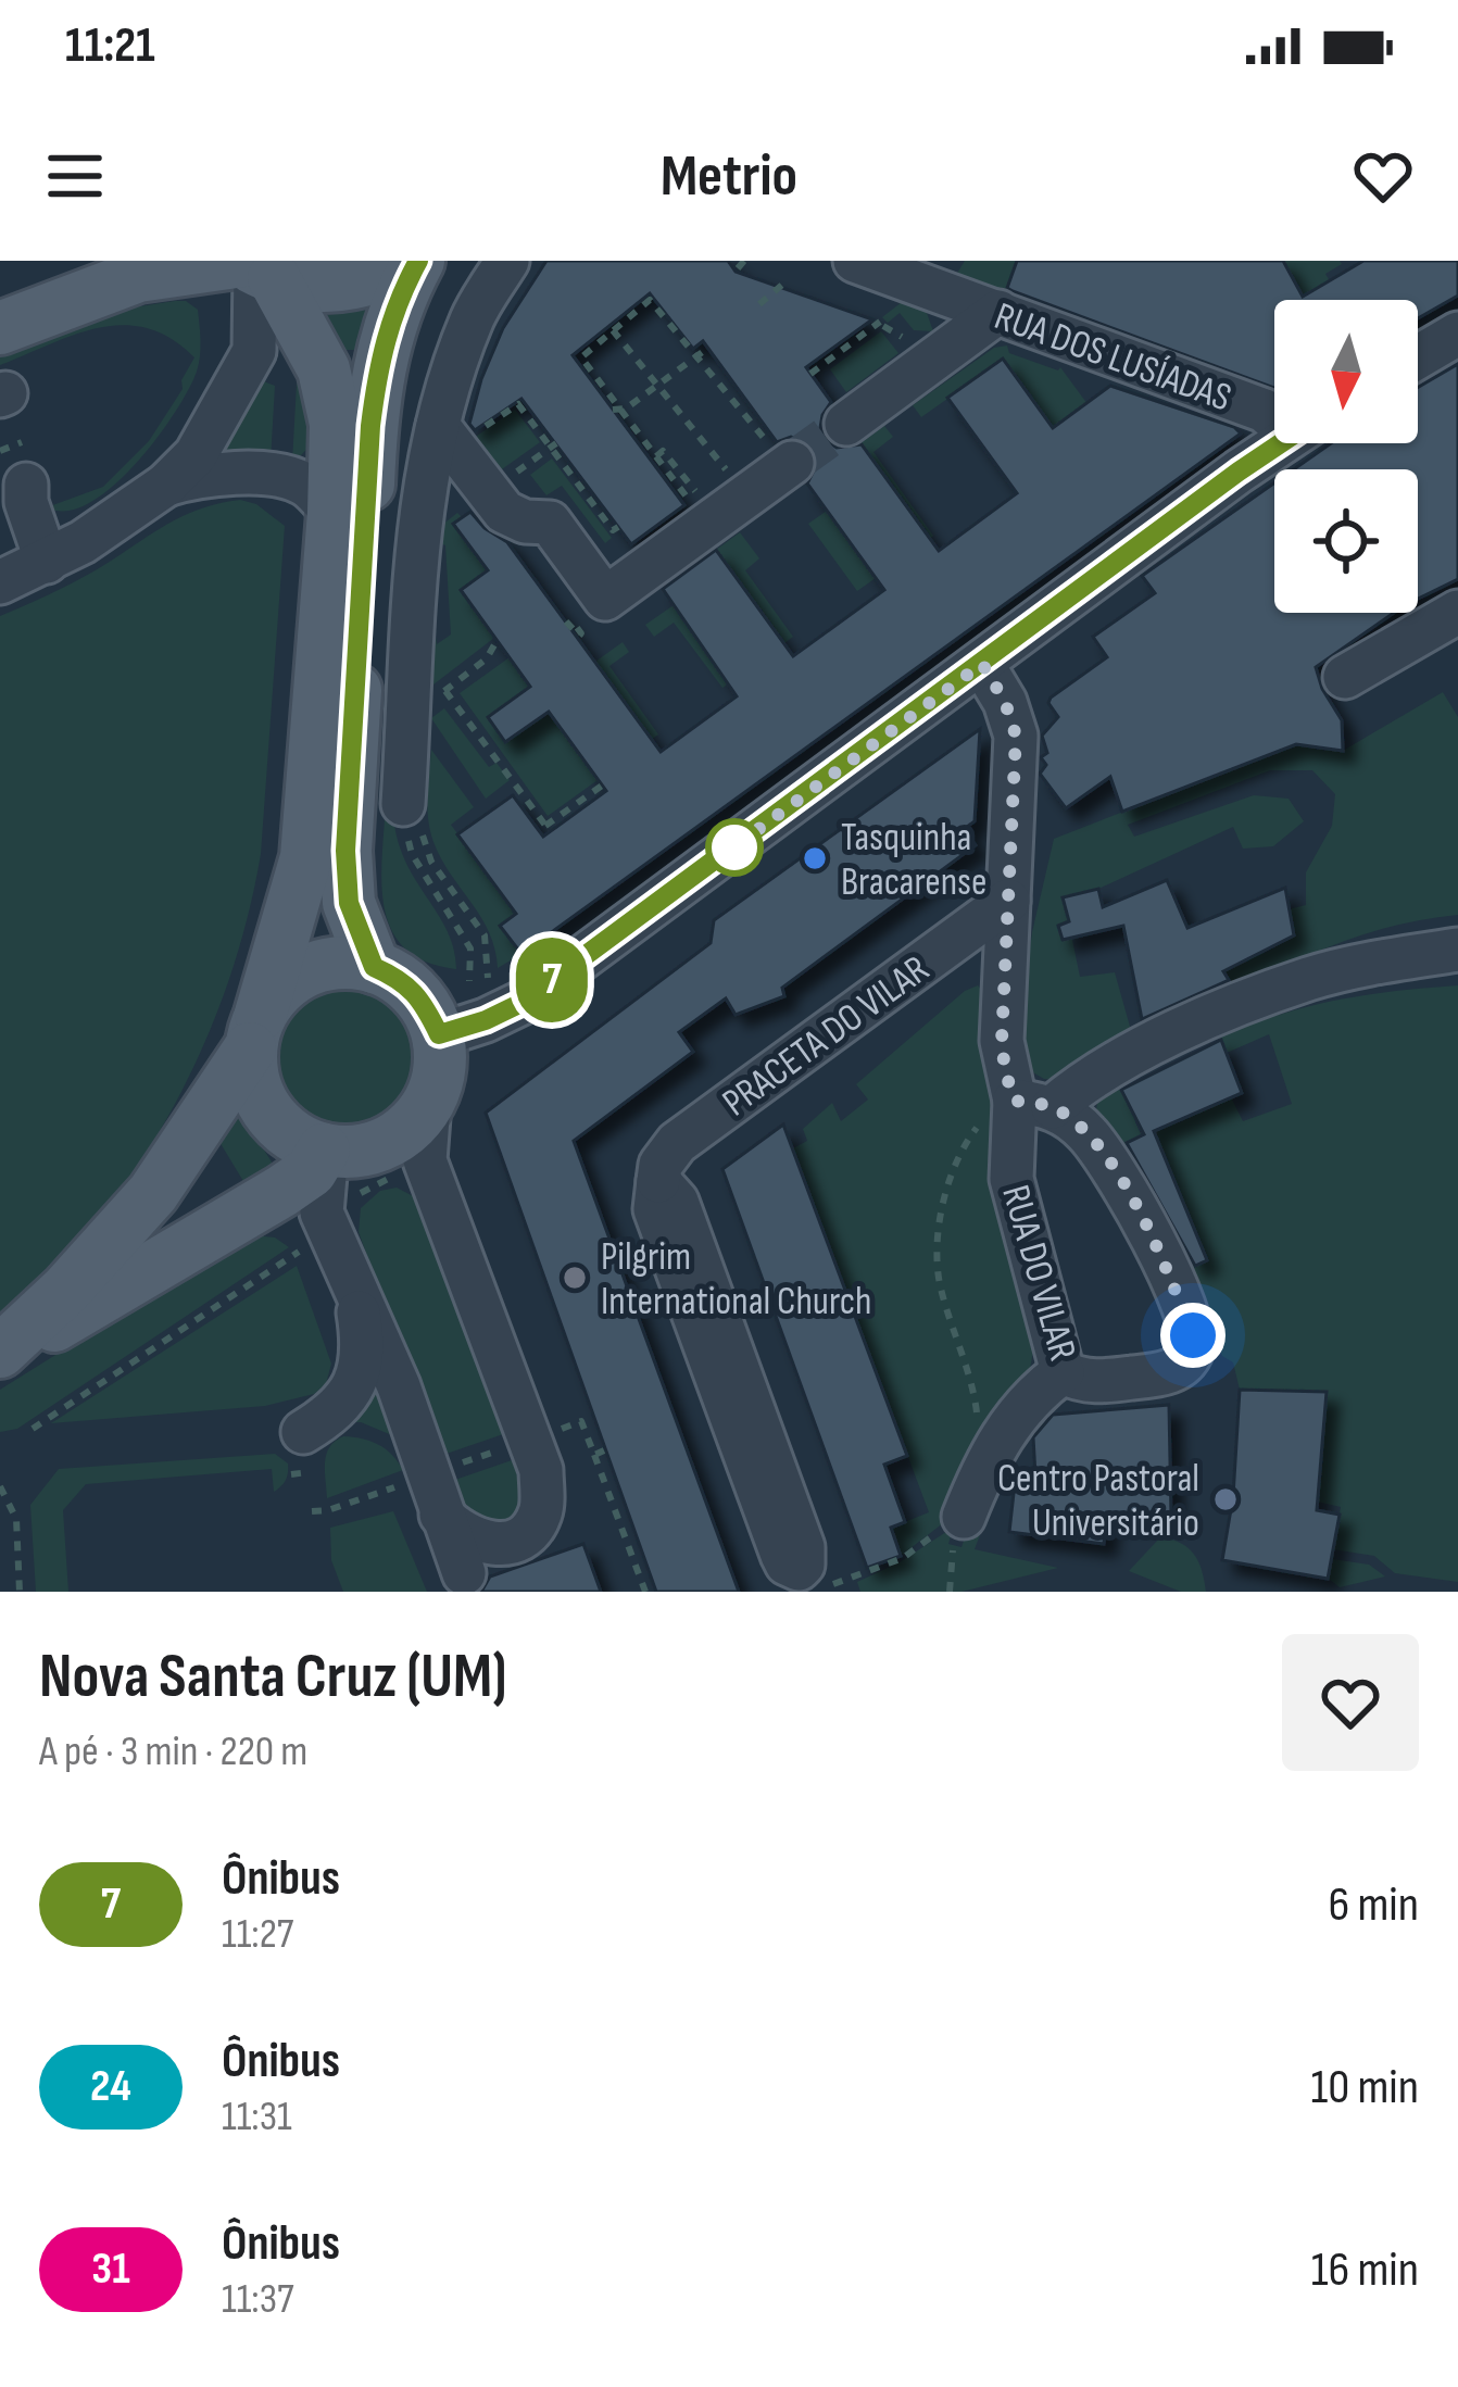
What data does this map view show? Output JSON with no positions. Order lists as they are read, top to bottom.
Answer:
{
  "streets": {
    "street": ["RUA DOS LUSÍADAS", "PRACETA DO VILAR", "RUA DO VILAR"]
  },
  "crossings": [
    ["PRACETA DO VILAR", "RUA DO VILAR"]
  ],
  "places": ["Tasquinha Bracarense", "Pilgrim International Church", "Centro Pastoral Universitário"],
  "lines": ["bus line 7"],
  "north": "bottom",
  "page": {
    "status": "11:21",
    "header": "Metrio",
    "on_map": "7",
    "heading": ["Nova Santa Cruz (UM)", "A pé · 3 min · 220 m"],
    "list": [
      {
        "mark": "7",
        "name": "Ônibus",
        "note": "11:27",
        "value": "6 min"
      },
      {
        "mark": "24",
        "name": "Ônibus",
        "note": "11:31",
        "value": "10 min"
      },
      {
        "mark": "31",
        "name": "Ônibus",
        "note": "11:37",
        "value": "16 min"
      }
    ]
  }
}
